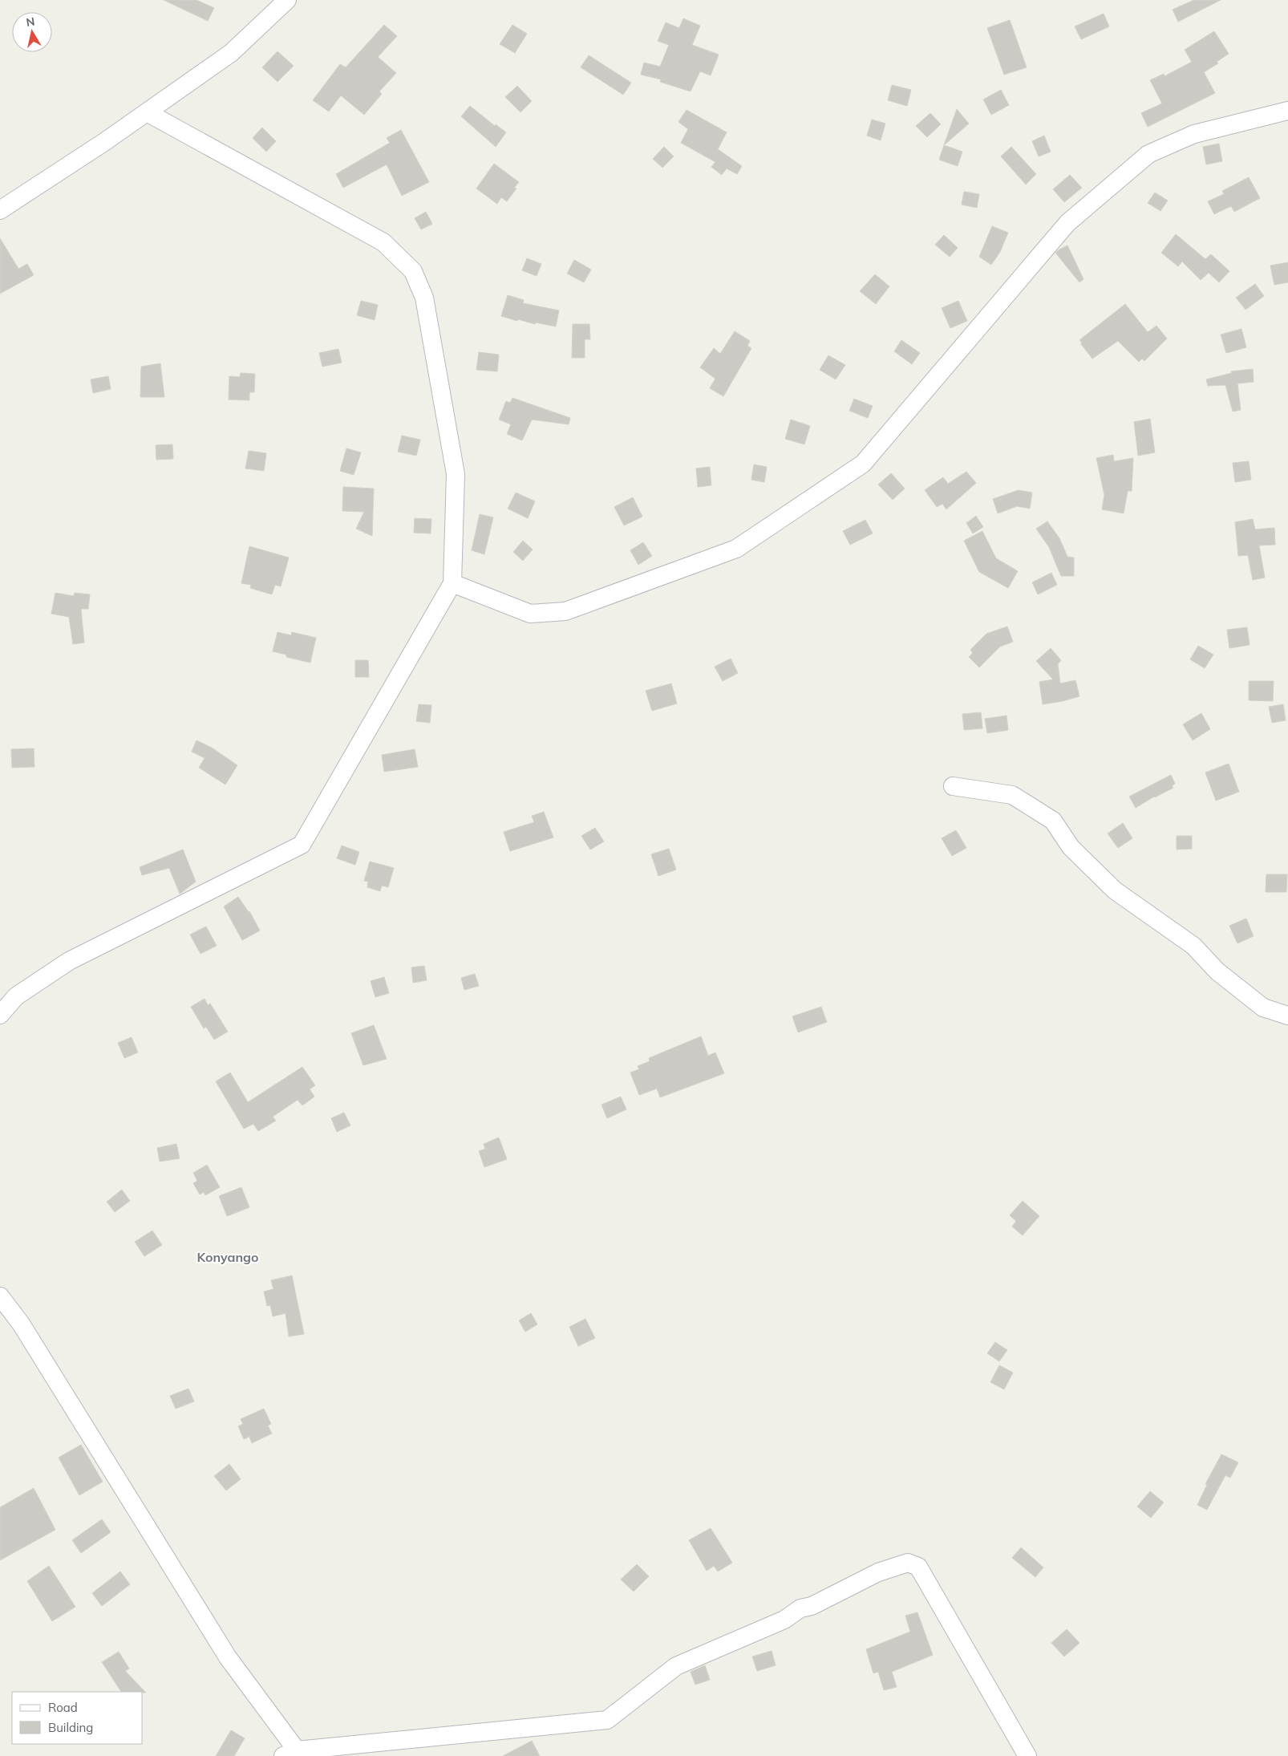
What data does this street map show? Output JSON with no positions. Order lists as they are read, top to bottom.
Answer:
{
  "districts": ["Konyango"],
  "legend": ["Road", "Building"],
  "north": "top"
}
